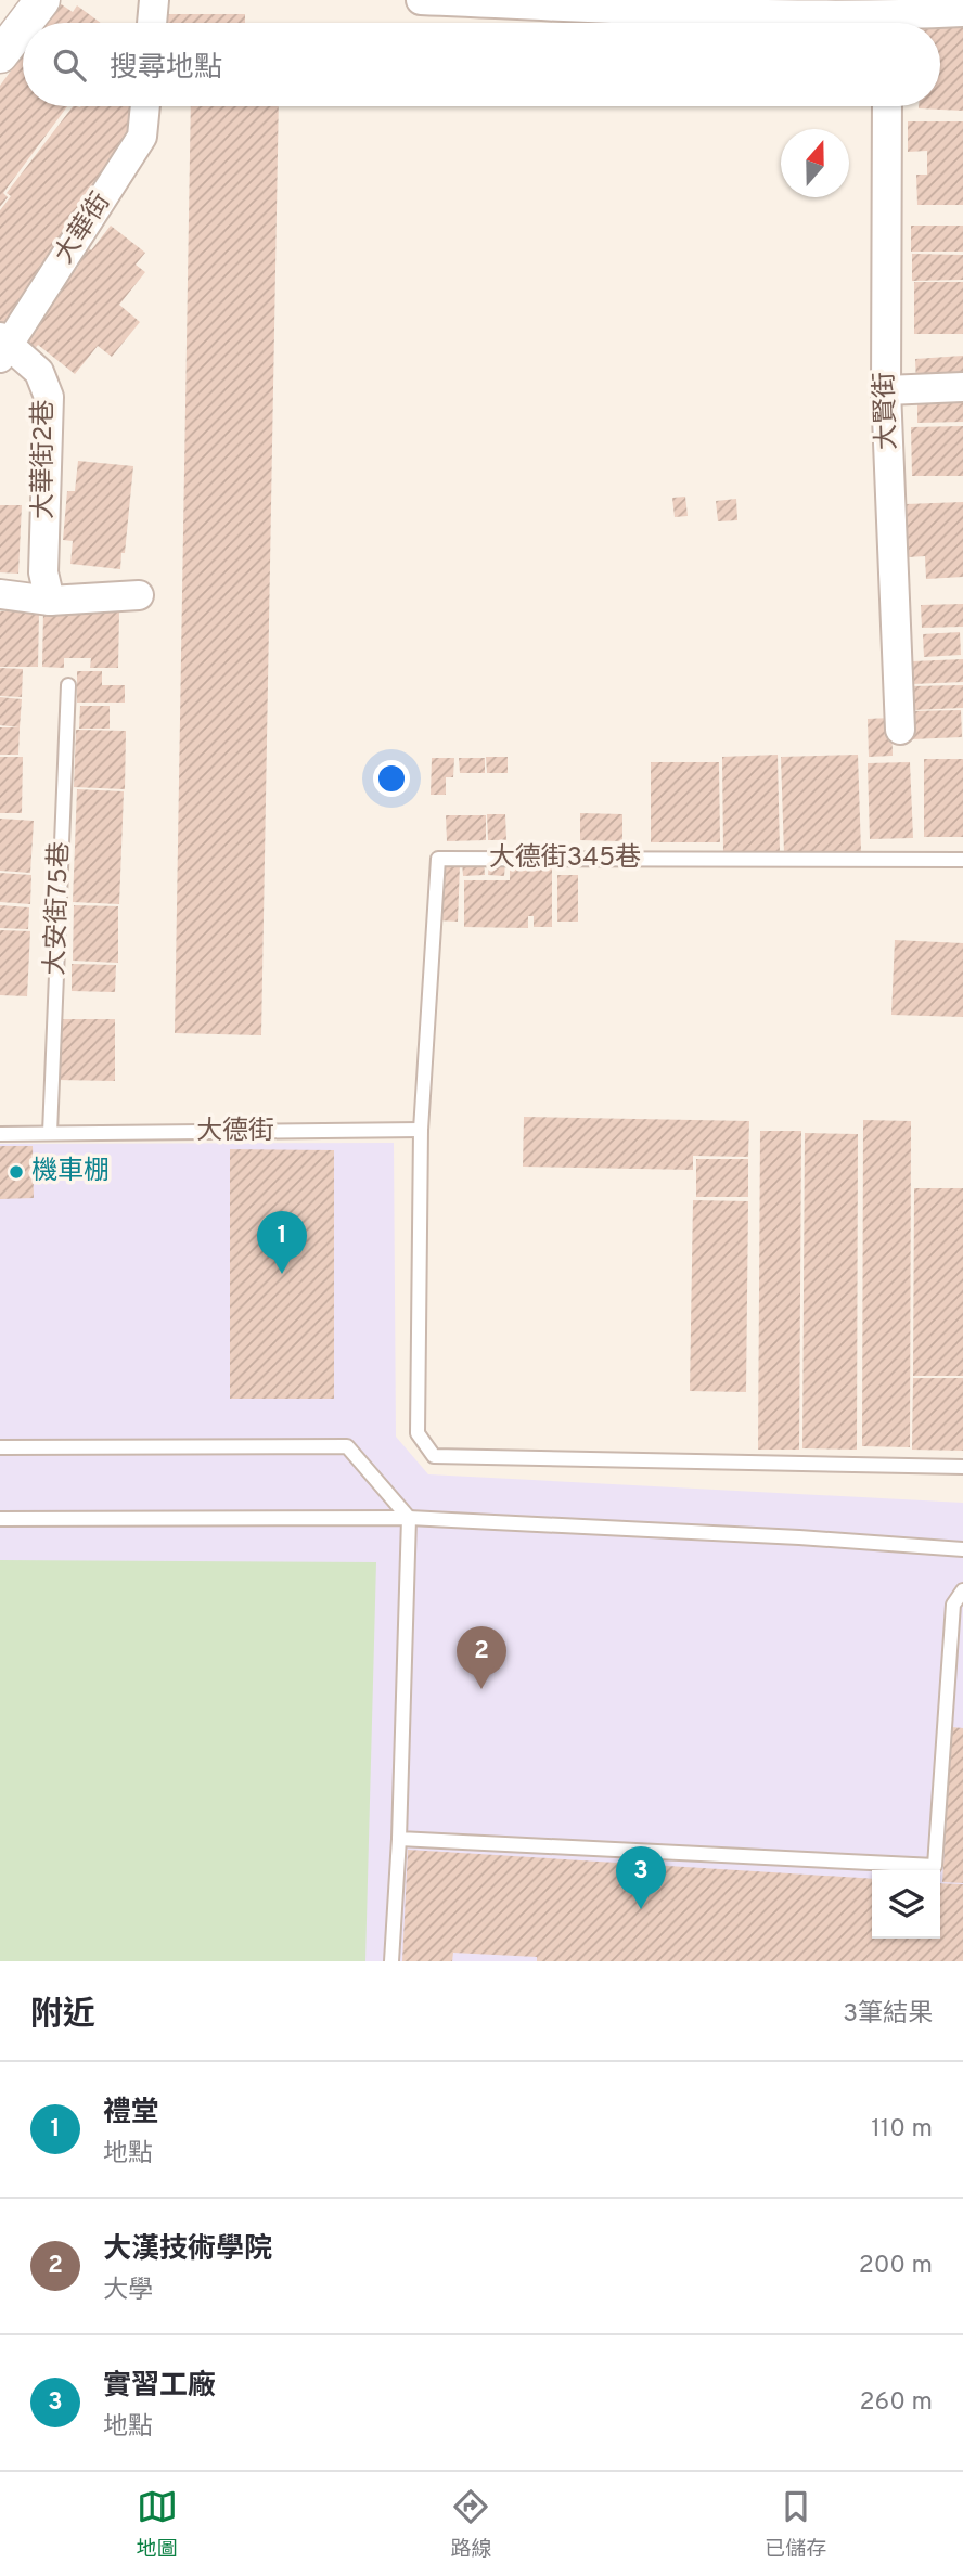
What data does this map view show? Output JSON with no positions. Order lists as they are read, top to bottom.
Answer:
{
  "streets": {
    "street": ["大華街", "大賢街", "大華街2巷"],
    "lane": ["大德街345巷", "大安街75巷", "大德街"]
  },
  "crossings": [
    ["大華街", "大華街2巷"],
    ["大德街345巷", "大德街"],
    ["大安街75巷", "大德街"]
  ],
  "places": ["機車棚"],
  "north": "top",
  "page": {
    "search": "搜尋地點",
    "pins": ["1", "2", "3"],
    "heading": ["附近", "3筆結果"],
    "list": [
      {
        "mark": "1",
        "name": "禮堂",
        "note": "地點",
        "value": "110 m"
      },
      {
        "mark": "2",
        "name": "大漢技術學院",
        "note": "大學",
        "value": "200 m"
      },
      {
        "mark": "3",
        "name": "實習工廠",
        "note": "地點",
        "value": "260 m"
      }
    ],
    "nav": ["地圖", "路線", "已儲存"]
  }
}
